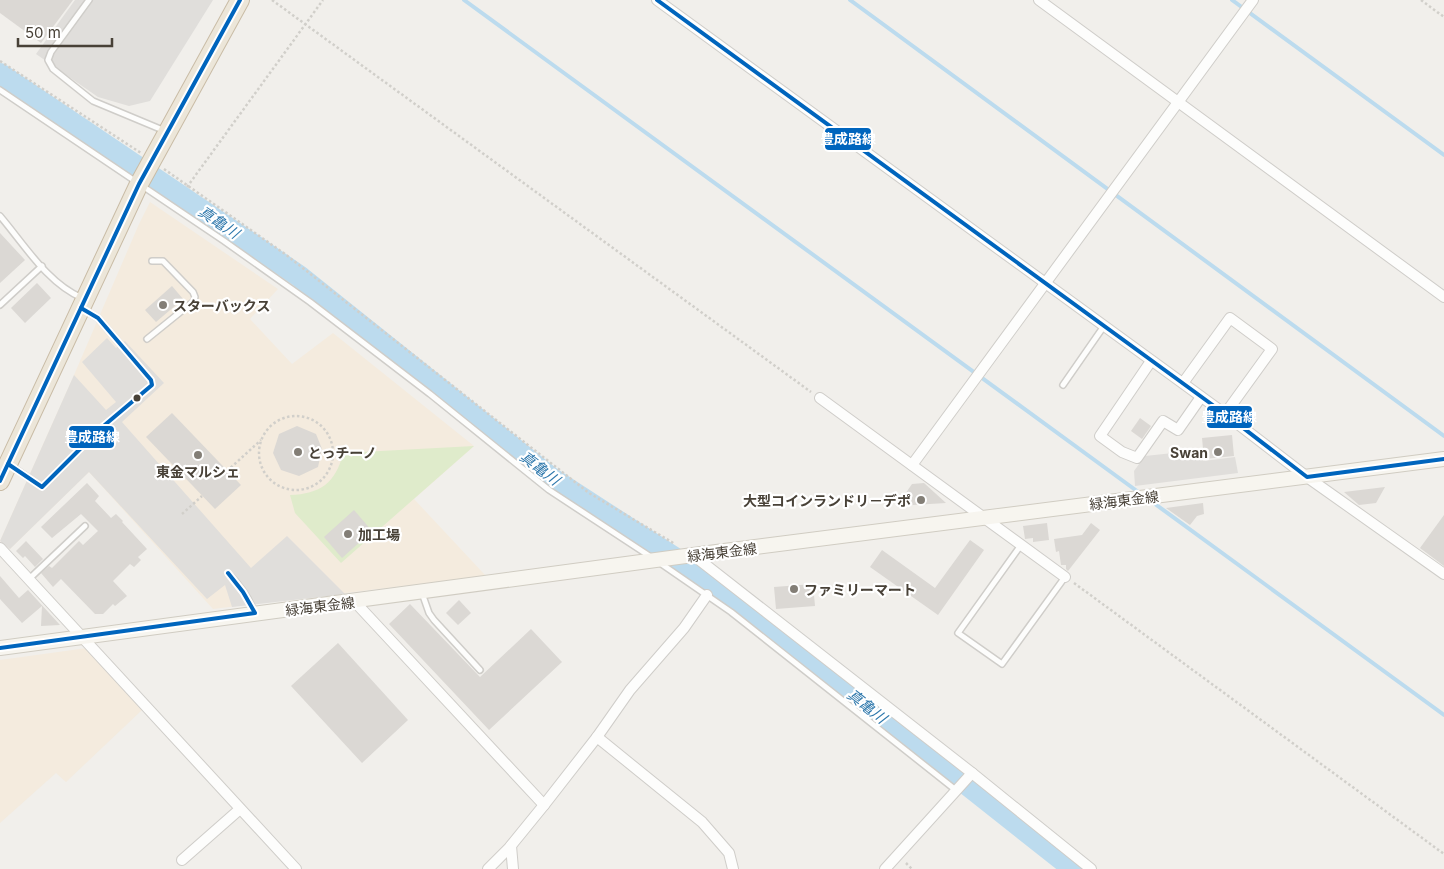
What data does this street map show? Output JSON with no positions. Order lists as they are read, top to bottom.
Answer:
{
  "streets": {
    "main road": ["緑海東金線"]
  },
  "water": ["真亀川"],
  "places": [
    "スターバックス",
    "とっチーノ",
    "Swan",
    "東金マルシェ",
    "大型コインランドリ－デポ",
    "加工場",
    "ファミリーマート"
  ],
  "lines": ["transit line 豊成路線"],
  "scale_bar": "50 m"
}
